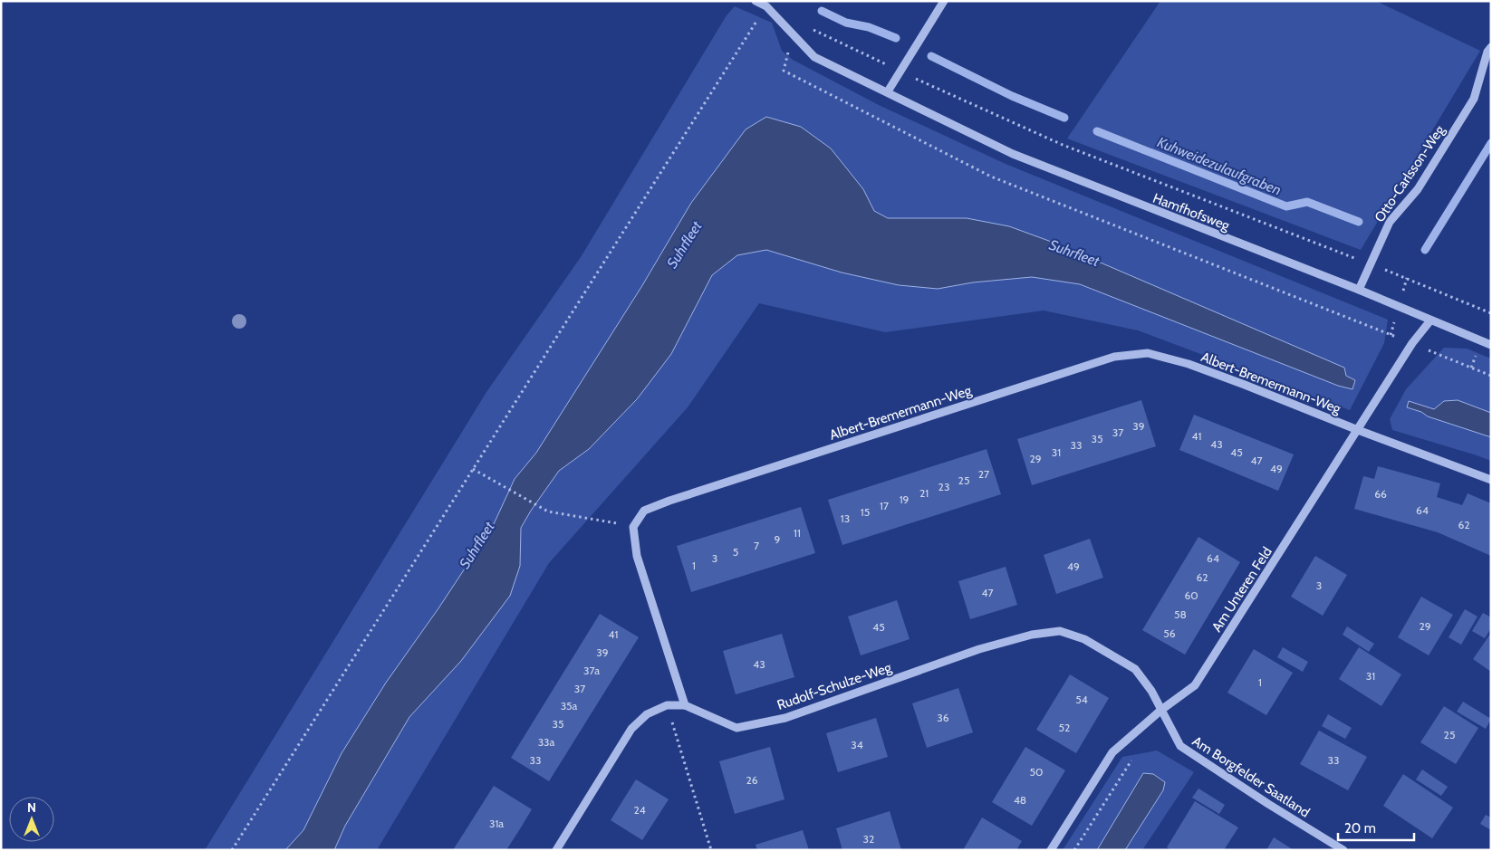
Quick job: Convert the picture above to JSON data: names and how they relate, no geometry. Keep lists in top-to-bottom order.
{
  "streets": {
    "street": [
      "Otto-Carlsson-Weg",
      "Hamfhofsweg",
      "Albert-Bremermann-Weg",
      "Am Unteren Feld",
      "Rudolf-Schulze-Weg",
      "Am Borgfelder Saatland"
    ]
  },
  "crossings": [
    ["Otto-Carlsson-Weg", "Hamfhofsweg"],
    ["Hamfhofsweg", "Am Unteren Feld"],
    ["Albert-Bremermann-Weg", "Am Unteren Feld"],
    ["Am Unteren Feld", "Rudolf-Schulze-Weg"],
    ["Am Unteren Feld", "Am Borgfelder Saatland"],
    ["Rudolf-Schulze-Weg", "Am Borgfelder Saatland"]
  ],
  "water": ["Kuhweidezulaufgraben", "Suhrfleet"],
  "house_numbers": [
    "39",
    "37",
    "41",
    "35",
    "43",
    "33",
    "31",
    "45",
    "29",
    "47",
    "49",
    "27",
    "25",
    "23",
    "21",
    "66",
    "19",
    "17",
    "64",
    "15",
    "13",
    "62",
    "11",
    "9",
    "7",
    "5",
    "3",
    "64",
    "1",
    "49",
    "62",
    "3",
    "47",
    "60",
    "58",
    "29",
    "45",
    "56",
    "41",
    "39",
    "43",
    "37a",
    "31",
    "1",
    "37",
    "54",
    "35a",
    "36",
    "35",
    "52",
    "25",
    "33a",
    "34",
    "33",
    "33",
    "50",
    "26",
    "48",
    "24",
    "31a",
    "32"
  ],
  "scale_bar": "20 m",
  "north": "top"
}
